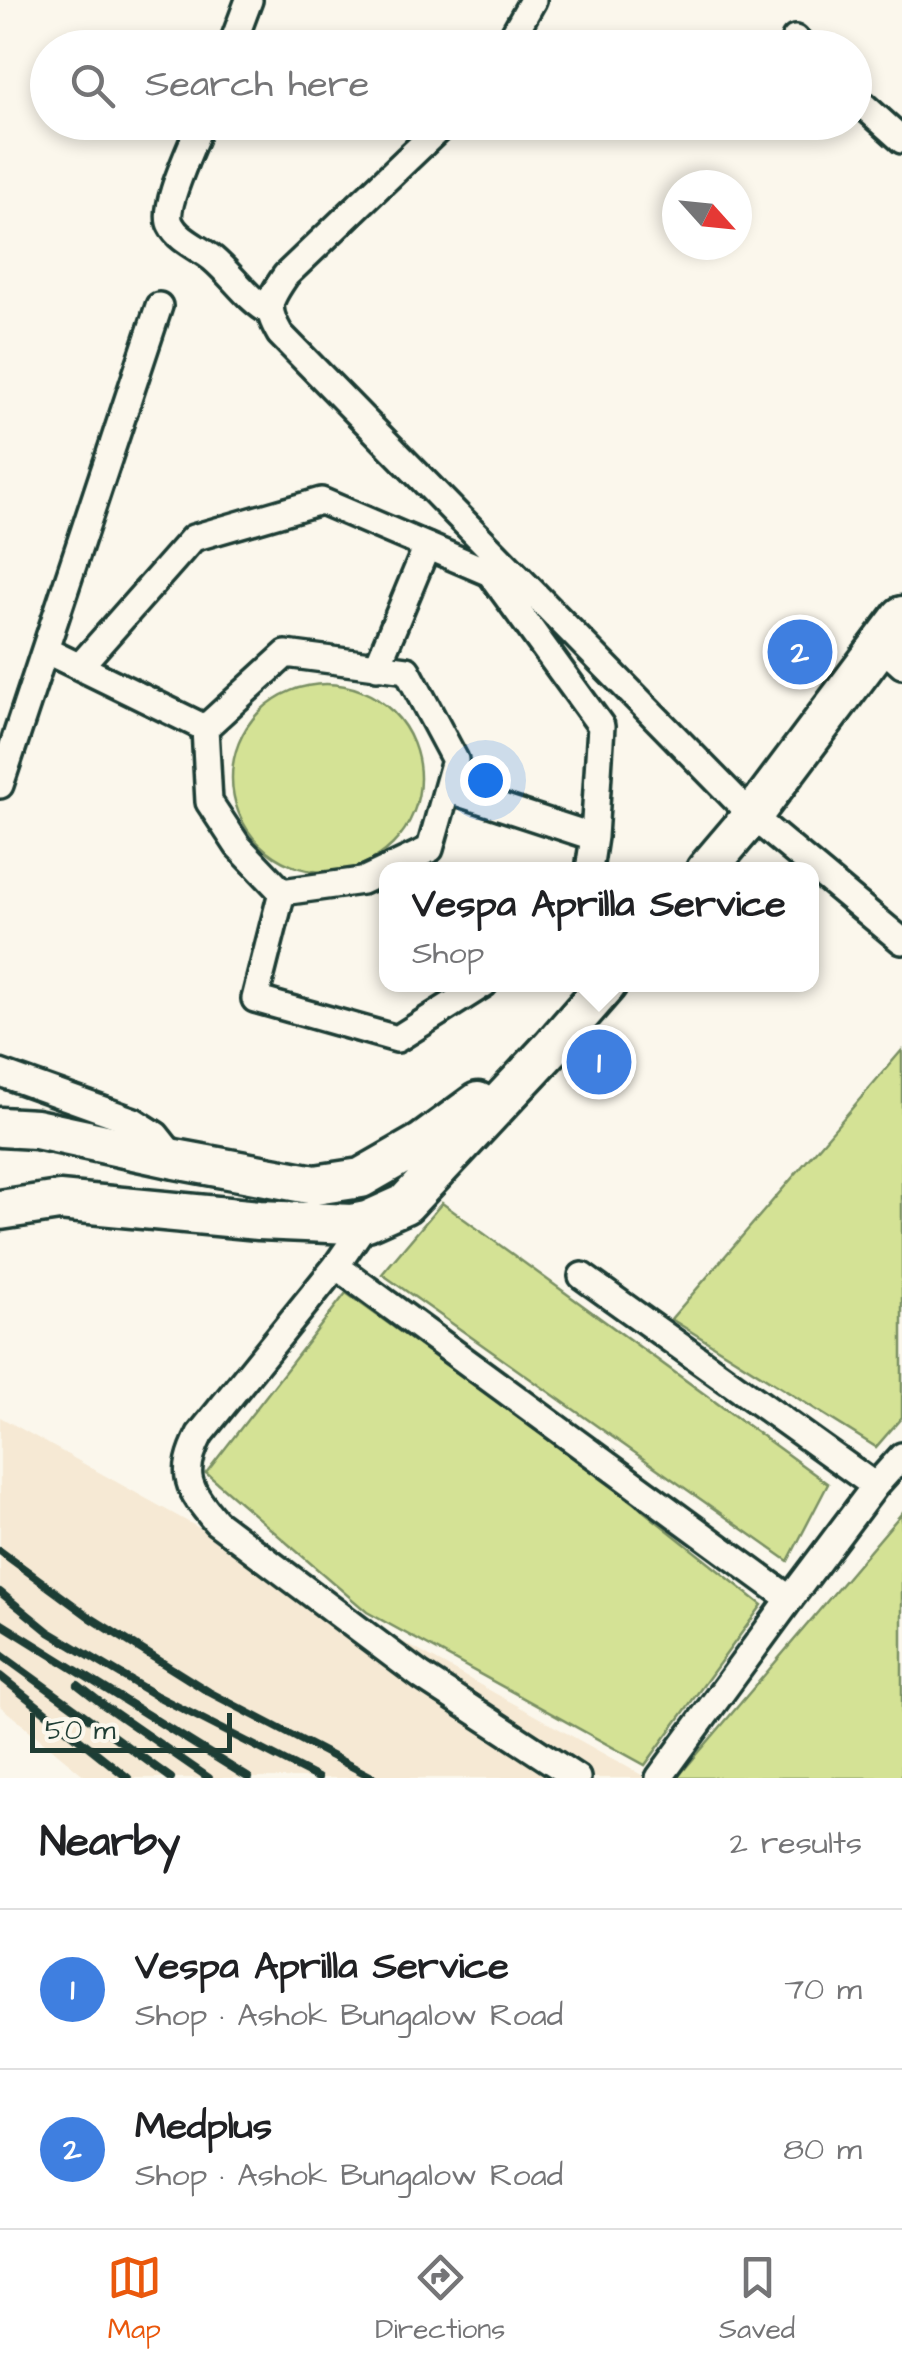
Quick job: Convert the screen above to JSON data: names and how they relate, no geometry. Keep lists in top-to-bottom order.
{
  "scale_bar": "50 m",
  "north": "bottom right",
  "page": {
    "search": "Search here",
    "pins": ["2", "1"],
    "popup": ["Vespa Aprilla Service", "Shop"],
    "scale": "50 m",
    "heading": ["Nearby", "2 results"],
    "list": [
      {
        "mark": "1",
        "name": "Vespa Aprilla Service",
        "note": "Shop · Ashok Bungalow Road",
        "value": "70 m"
      },
      {
        "mark": "2",
        "name": "Medplus",
        "note": "Shop · Ashok Bungalow Road",
        "value": "80 m"
      }
    ],
    "nav": ["Map", "Directions", "Saved"]
  }
}
